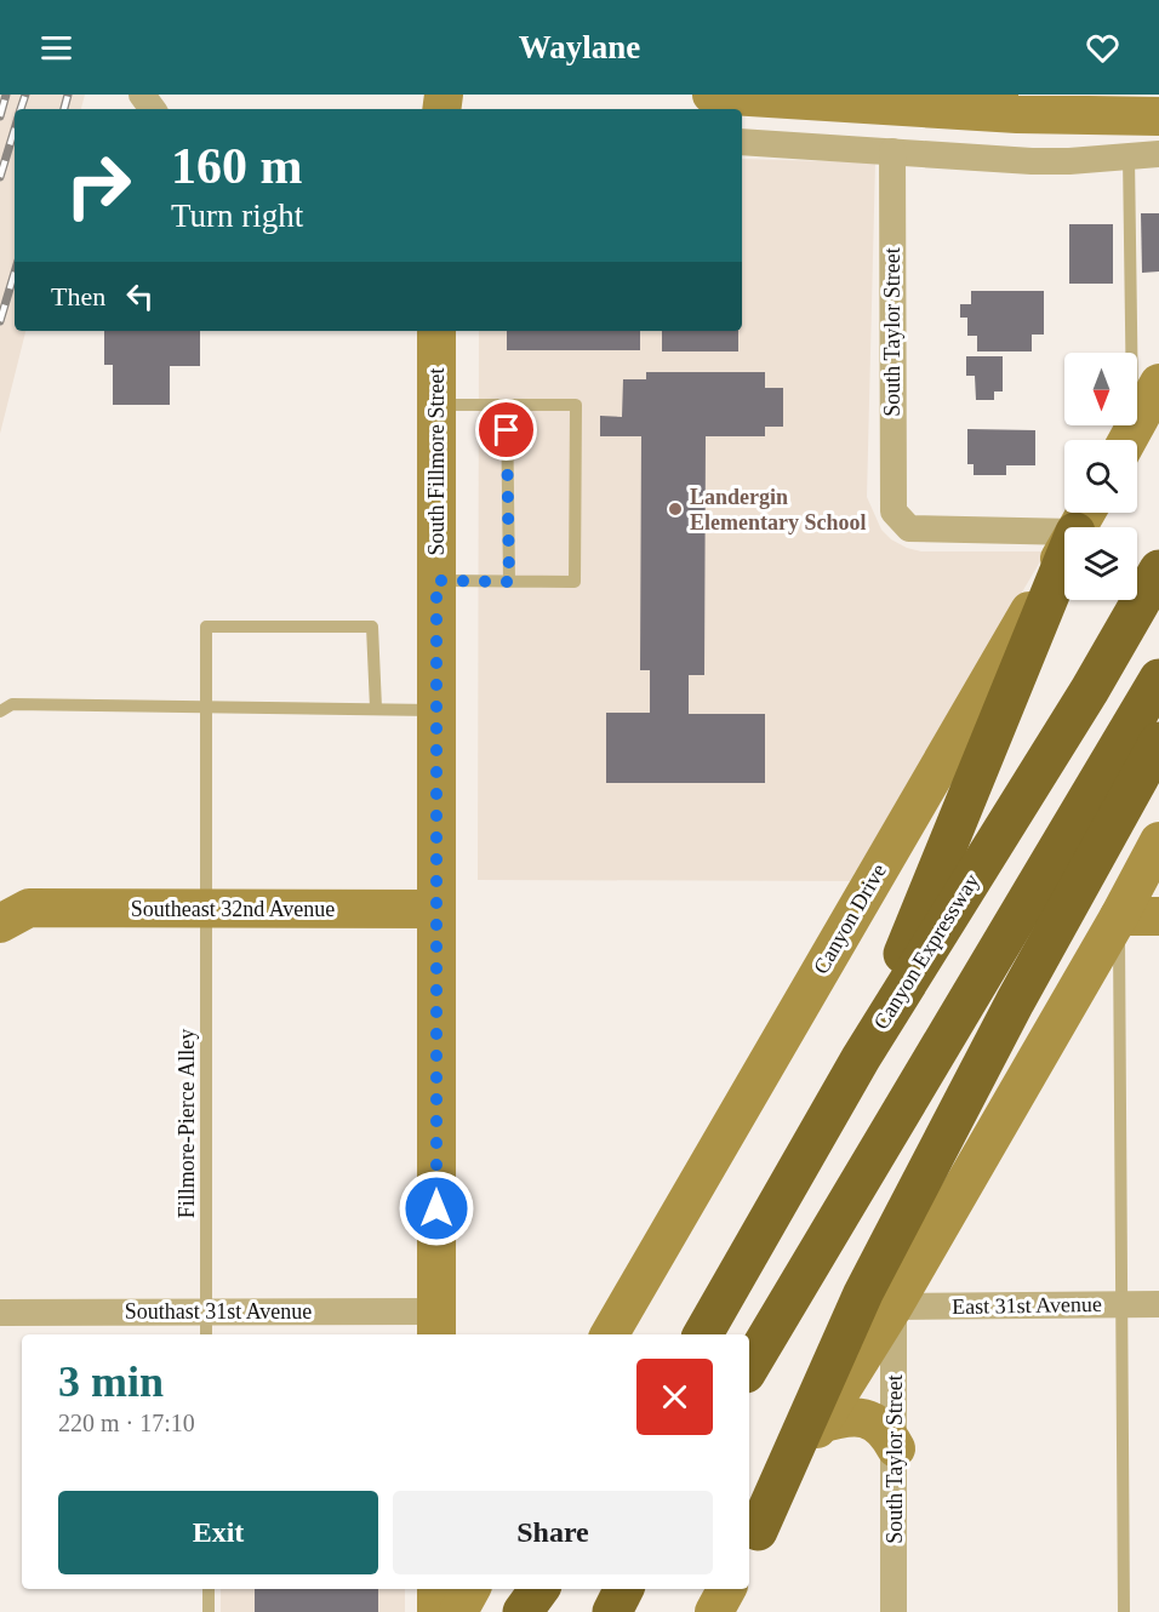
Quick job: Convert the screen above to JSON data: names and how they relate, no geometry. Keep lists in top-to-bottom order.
{
  "streets": {
    "highway": ["Canyon Expressway"],
    "main road": ["South Fillmore Street", "Southeast 32nd Avenue", "Canyon Drive"],
    "street": ["South Taylor Street", "East 31st Avenue", "Southast 31st Avenue"],
    "lane": ["Fillmore-Pierce Alley"]
  },
  "crossings": [
    ["South Taylor Street", "Canyon Drive"],
    ["South Taylor Street", "East 31st Avenue"],
    ["South Fillmore Street", "Southeast 32nd Avenue"],
    ["South Fillmore Street", "Southast 31st Avenue"],
    ["Southeast 32nd Avenue", "Fillmore-Pierce Alley"],
    ["Fillmore-Pierce Alley", "Southast 31st Avenue"]
  ],
  "places": ["Landergin Elementary School"],
  "north": "bottom",
  "page": {
    "header": "Waylane",
    "turn": ["160 m", "Turn right"],
    "then": "Then",
    "heading": ["3 min", "220 m · 17:10"],
    "buttons": ["Exit", "Share"]
  }
}
